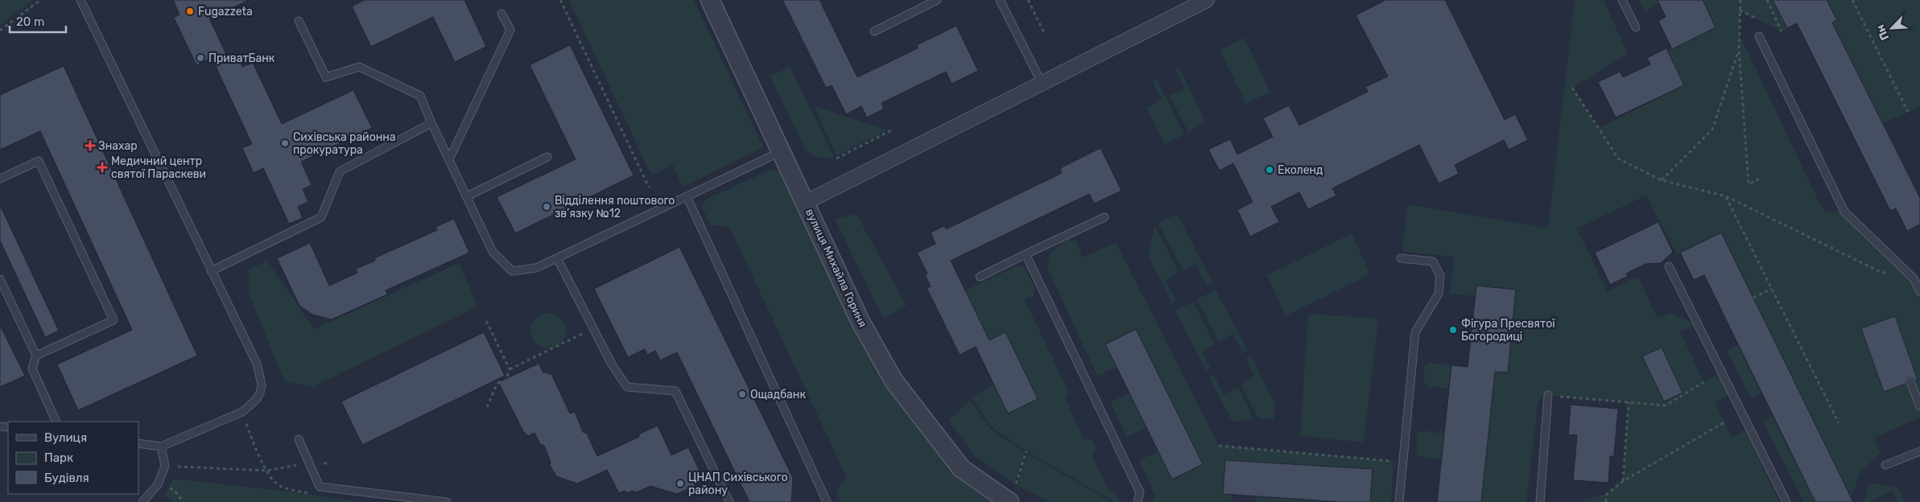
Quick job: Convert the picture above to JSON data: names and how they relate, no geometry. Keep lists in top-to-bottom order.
{
  "streets": {
    "street": ["вулиця Михайла Гориня"]
  },
  "places": {
    "other": [
      "Fugazzeta",
      "ПриватБанк",
      "Сихівська районна прокуратура",
      "Еколенд",
      "Відділення поштового зв’язку №12",
      "Фігура Пресвятої Богородиці",
      "Ощадбанк",
      "ЦНАП Сихівського району"
    ],
    "health": ["Знахар", "Медичний центр святої Параскеви"]
  },
  "legend": ["Вулиця", "Парк", "Будівля"],
  "scale_bar": "20 m",
  "north": "bottom left"
}
